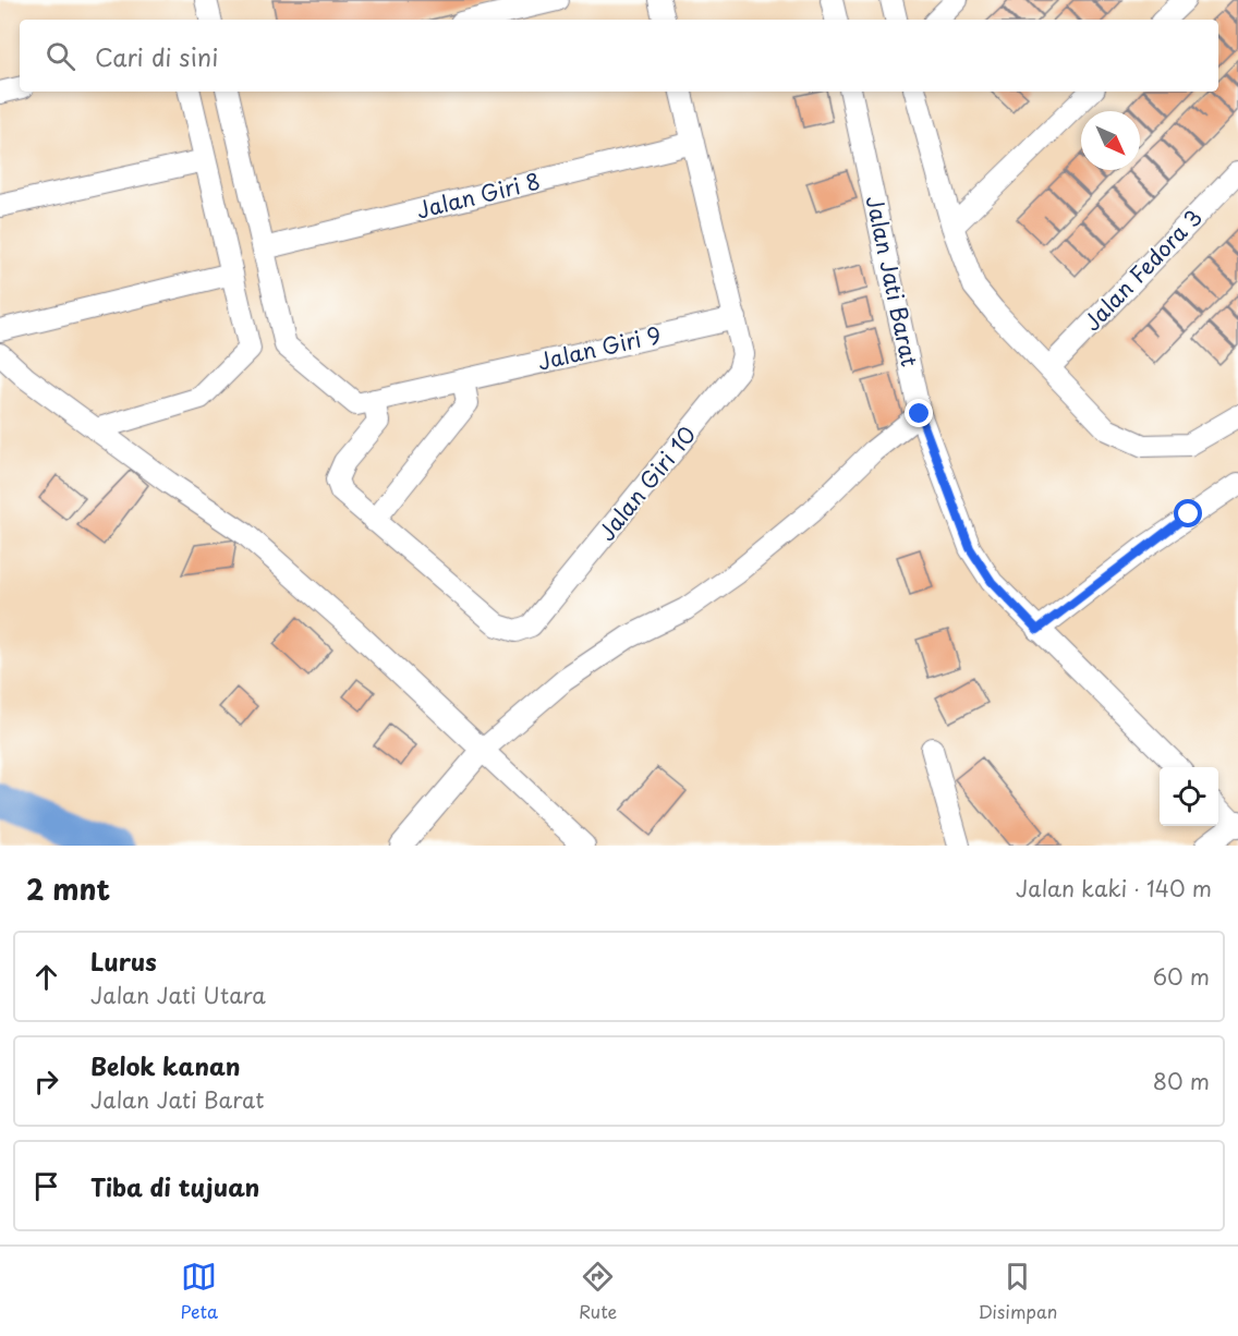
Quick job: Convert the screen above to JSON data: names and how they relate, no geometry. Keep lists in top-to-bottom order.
{
  "streets": {
    "street": [
      "Jalan Giri 8",
      "Jalan Fedora 3",
      "Jalan Jati Barat",
      "Jalan Giri 9",
      "Jalan Giri 10"
    ]
  },
  "crossings": [
    ["Jalan Giri 8", "Jalan Giri 10"],
    ["Jalan Giri 9", "Jalan Giri 10"]
  ],
  "north": "bottom right",
  "page": {
    "search": "Cari di sini",
    "heading": ["2 mnt", "Jalan kaki · 140 m"],
    "list": [
      ["Lurus", "Jalan Jati Utara", "60 m"],
      ["Belok kanan", "Jalan Jati Barat", "80 m"],
      "Tiba di tujuan"
    ],
    "nav": ["Peta", "Rute", "Disimpan"]
  }
}
